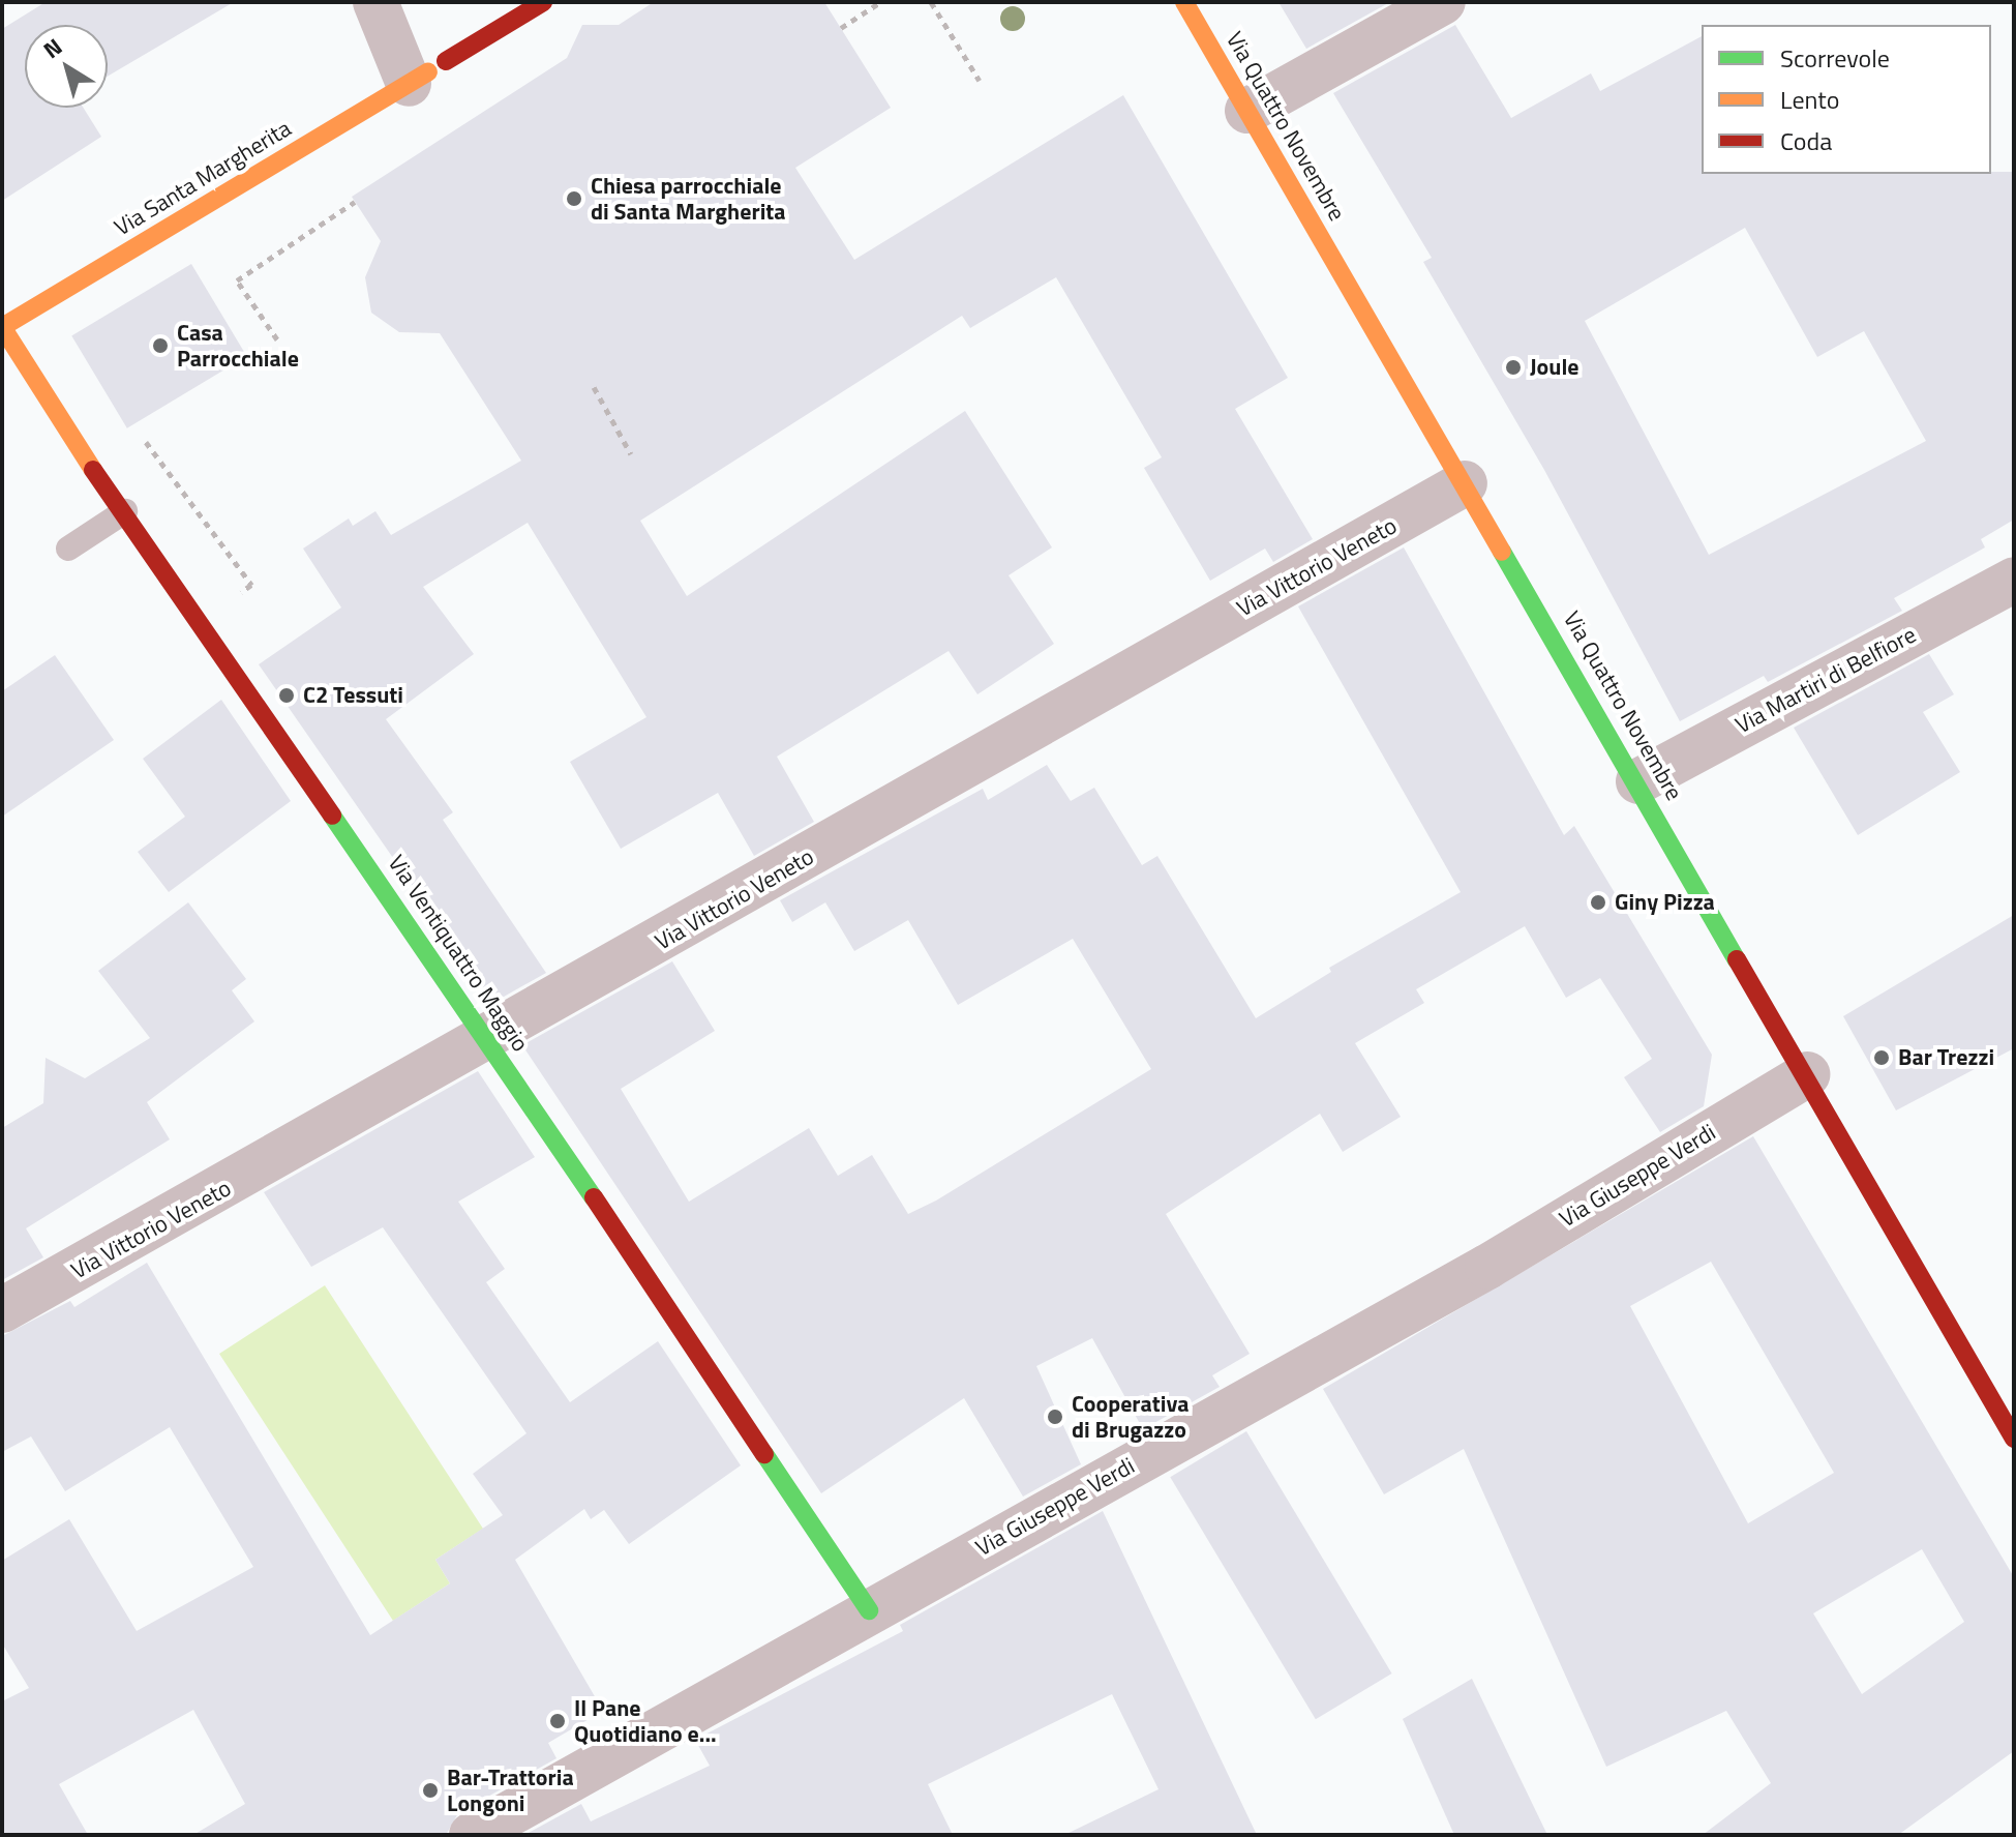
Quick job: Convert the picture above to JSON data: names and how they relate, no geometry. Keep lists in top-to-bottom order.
{
  "streets": {
    "street": [
      "Via Quattro Novembre",
      "Via Santa Margherita",
      "Via Vittorio Veneto",
      "Via Martiri di Belfiore",
      "Via Ventiquattro Maggio",
      "Via Giuseppe Verdi"
    ]
  },
  "crossings": [
    ["Via Quattro Novembre", "Via Vittorio Veneto"],
    ["Via Quattro Novembre", "Via Martiri di Belfiore"],
    ["Via Quattro Novembre", "Via Giuseppe Verdi"],
    ["Via Santa Margherita", "Via Ventiquattro Maggio"],
    ["Via Vittorio Veneto", "Via Ventiquattro Maggio"],
    ["Via Ventiquattro Maggio", "Via Giuseppe Verdi"]
  ],
  "places": [
    "Chiesa parrocchiale di Santa Margherita",
    "Casa Parrocchiale",
    "Joule",
    "C2 Tessuti",
    "Giny Pizza",
    "Bar Trezzi",
    "Cooperativa di Brugazzo",
    "Il Pane Quotidiano e...",
    "Bar-Trattoria Longoni"
  ],
  "legend": ["Scorrevole", "Lento", "Coda"],
  "north": "top left"
}
